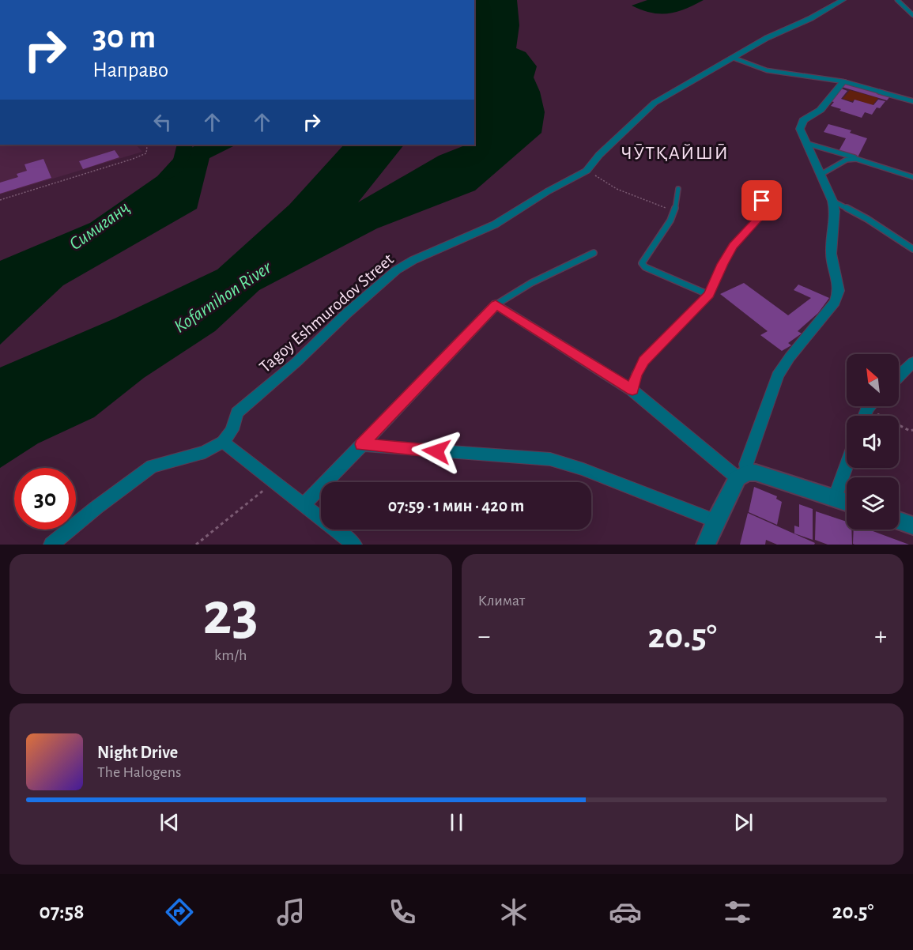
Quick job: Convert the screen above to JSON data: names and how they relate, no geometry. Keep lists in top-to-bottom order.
{
  "districts": ["ЧӮТҚАЙШӢ"],
  "water": ["Симиганҷ", "Kofarnihon River"],
  "north": "top left",
  "page": {
    "turn": ["30 m", "Направо"],
    "limit": "30",
    "trip": "07:59 · 1 мин · 420 m",
    "tile": [
      ["23", "km/h"],
      "Климат"
    ],
    "heat": ["−", "20.5°", "+"],
    "song": ["Night Drive", "The Halogens"],
    "tabs": ["07:58", "20.5°"]
  }
}
